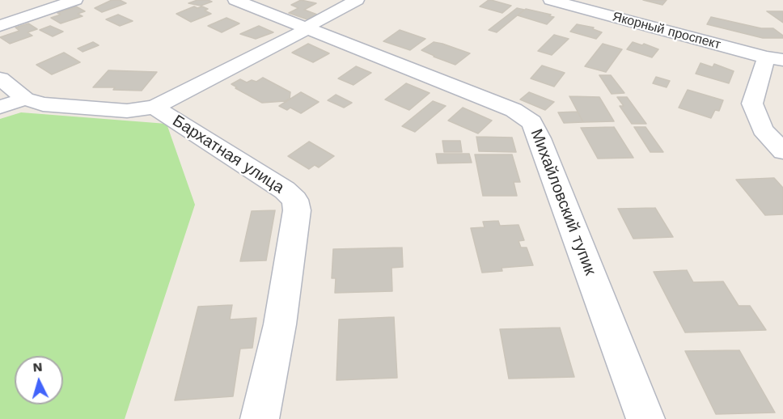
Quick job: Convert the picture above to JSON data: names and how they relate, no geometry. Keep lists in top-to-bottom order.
{
  "streets": {
    "street": ["Якорный проспект", "Бархатная улица", "Михайловский тупик"]
  },
  "north": "top"
}
